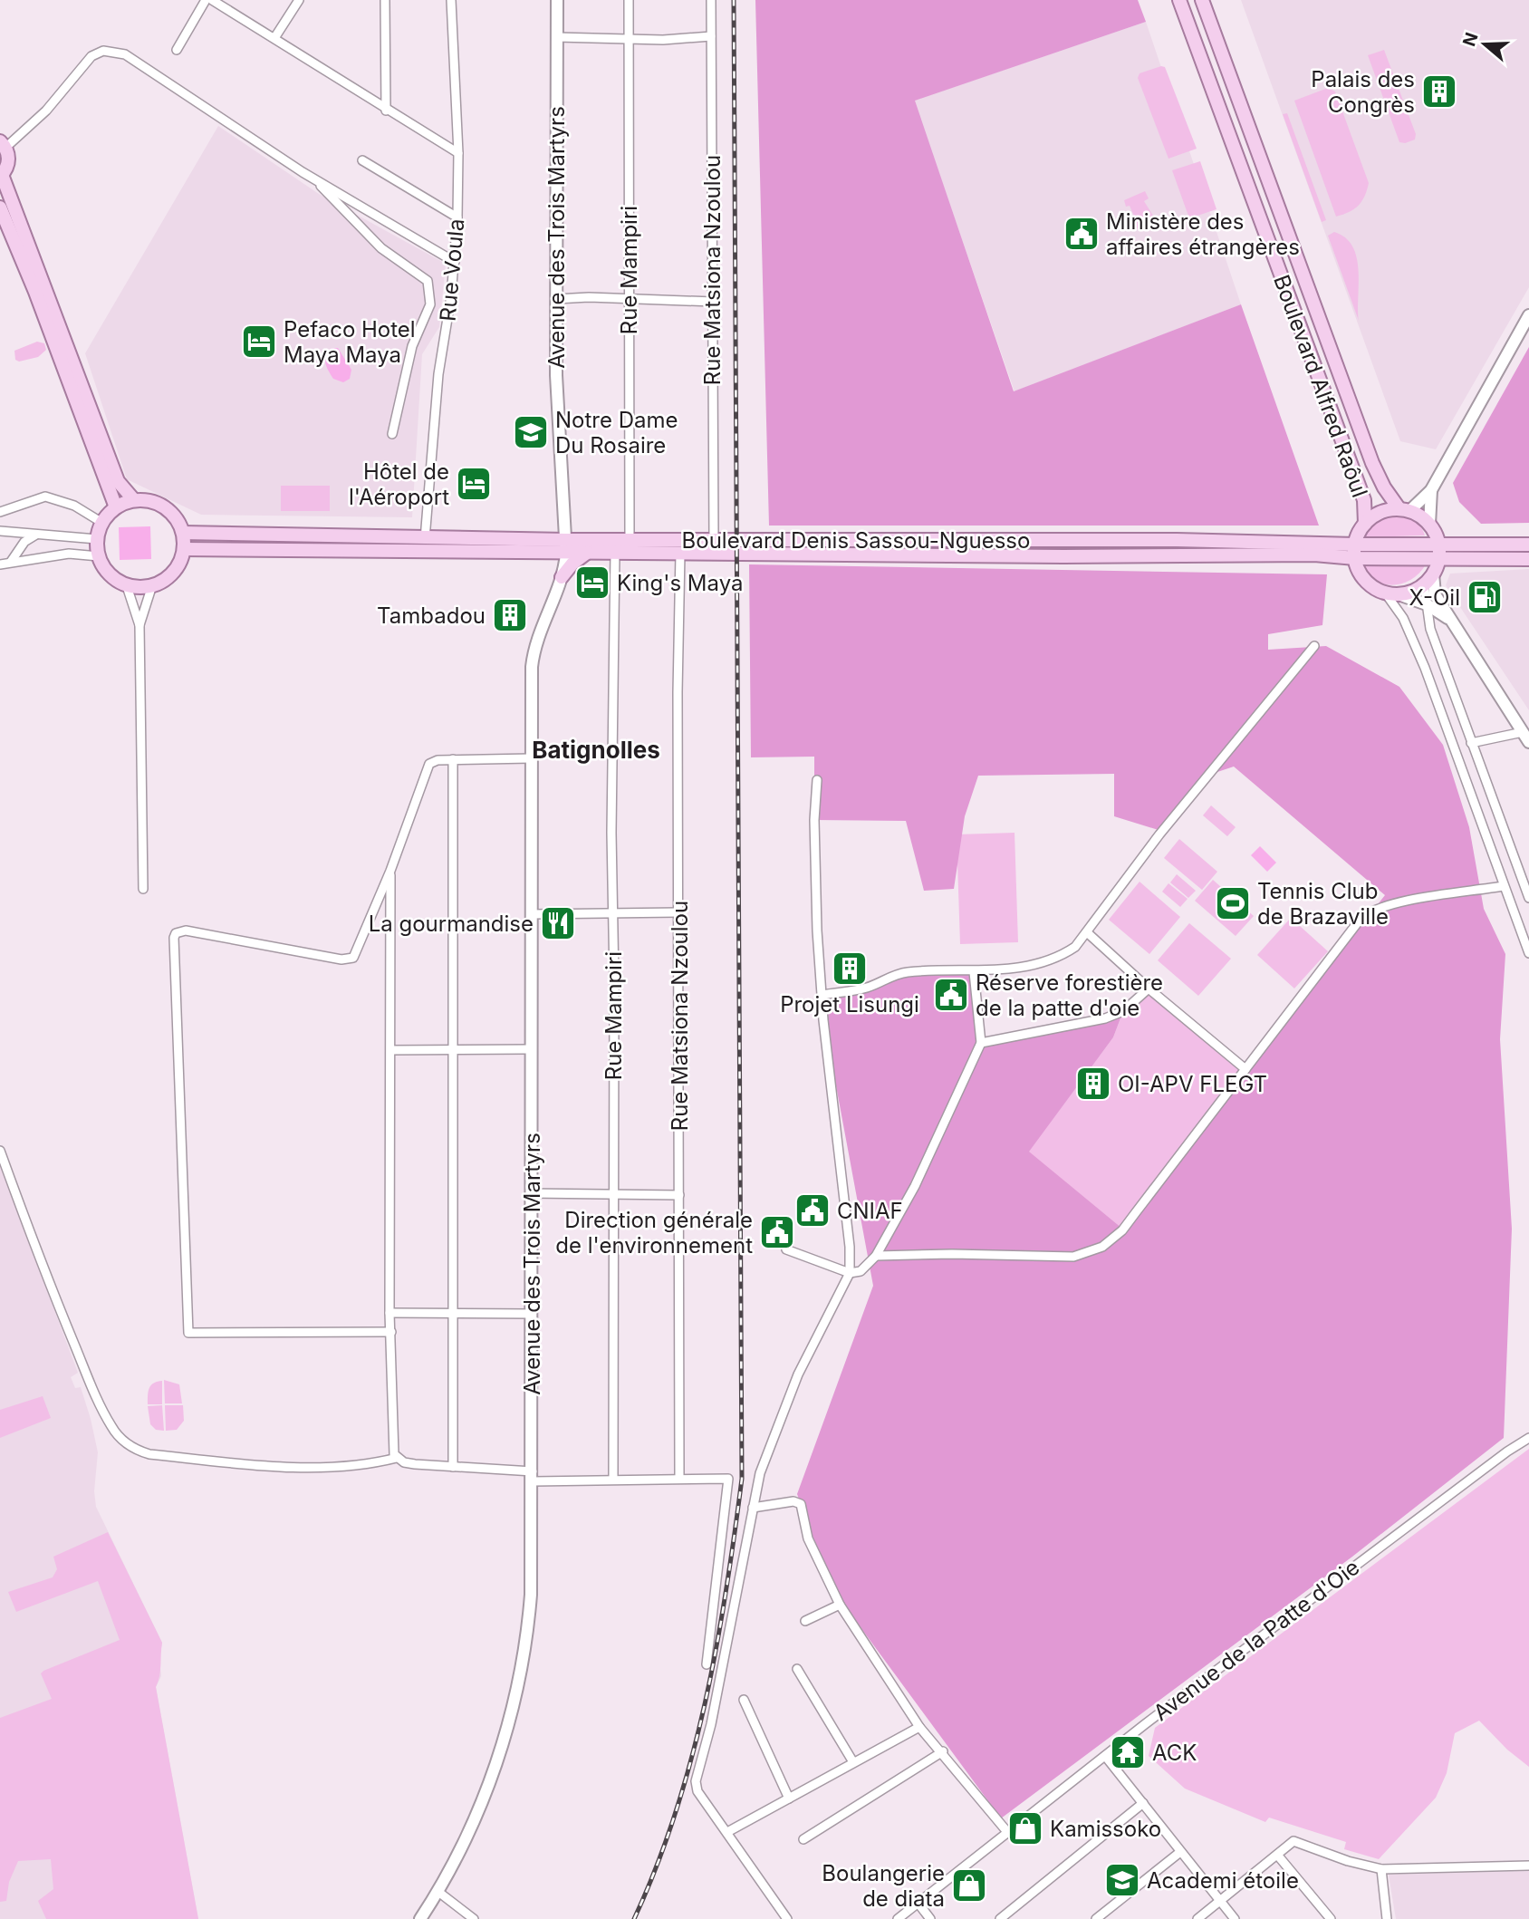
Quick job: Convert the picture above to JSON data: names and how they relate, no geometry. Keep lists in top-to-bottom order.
{
  "streets": {
    "main road": ["Avenue des Trois Martyrs", "Boulevard Alfred Raôul", "Boulevard Denis Sassou-Nguesso"],
    "street": [
      "Rue Voula",
      "Rue Mampiri",
      "Rue Matsiona Nzoulou",
      "Avenue de la Patte d'Oie"
    ]
  },
  "crossings": [
    ["Avenue des Trois Martyrs", "Boulevard Denis Sassou-Nguesso"],
    ["Rue Voula", "Boulevard Denis Sassou-Nguesso"],
    ["Rue Mampiri", "Boulevard Denis Sassou-Nguesso"],
    ["Rue Matsiona Nzoulou", "Boulevard Denis Sassou-Nguesso"]
  ],
  "districts": ["Batignolles"],
  "places": {
    "building": [
      "Palais des Congrès",
      "Tambadou",
      "Projet Lisungi",
      "OI-APV FLEGT"
    ],
    "public building": [
      "Ministère des affaires étrangères",
      "Réserve forestière de la patte d'oie",
      "CNIAF",
      "Direction générale de l'environnement"
    ],
    "hotel": ["Pefaco Hotel Maya Maya", "Hôtel de l'Aéroport", "King's Maya"],
    "school or university": ["Notre Dame Du Rosaire", "Academi étoile"],
    "fuel station": ["X-Oil"],
    "sports": ["Tennis Club de Brazaville"],
    "restaurant": ["La gourmandise"],
    "temple": ["ACK"],
    "shop": ["Kamissoko", "Boulangerie de diata"]
  },
  "north": "left"
}
